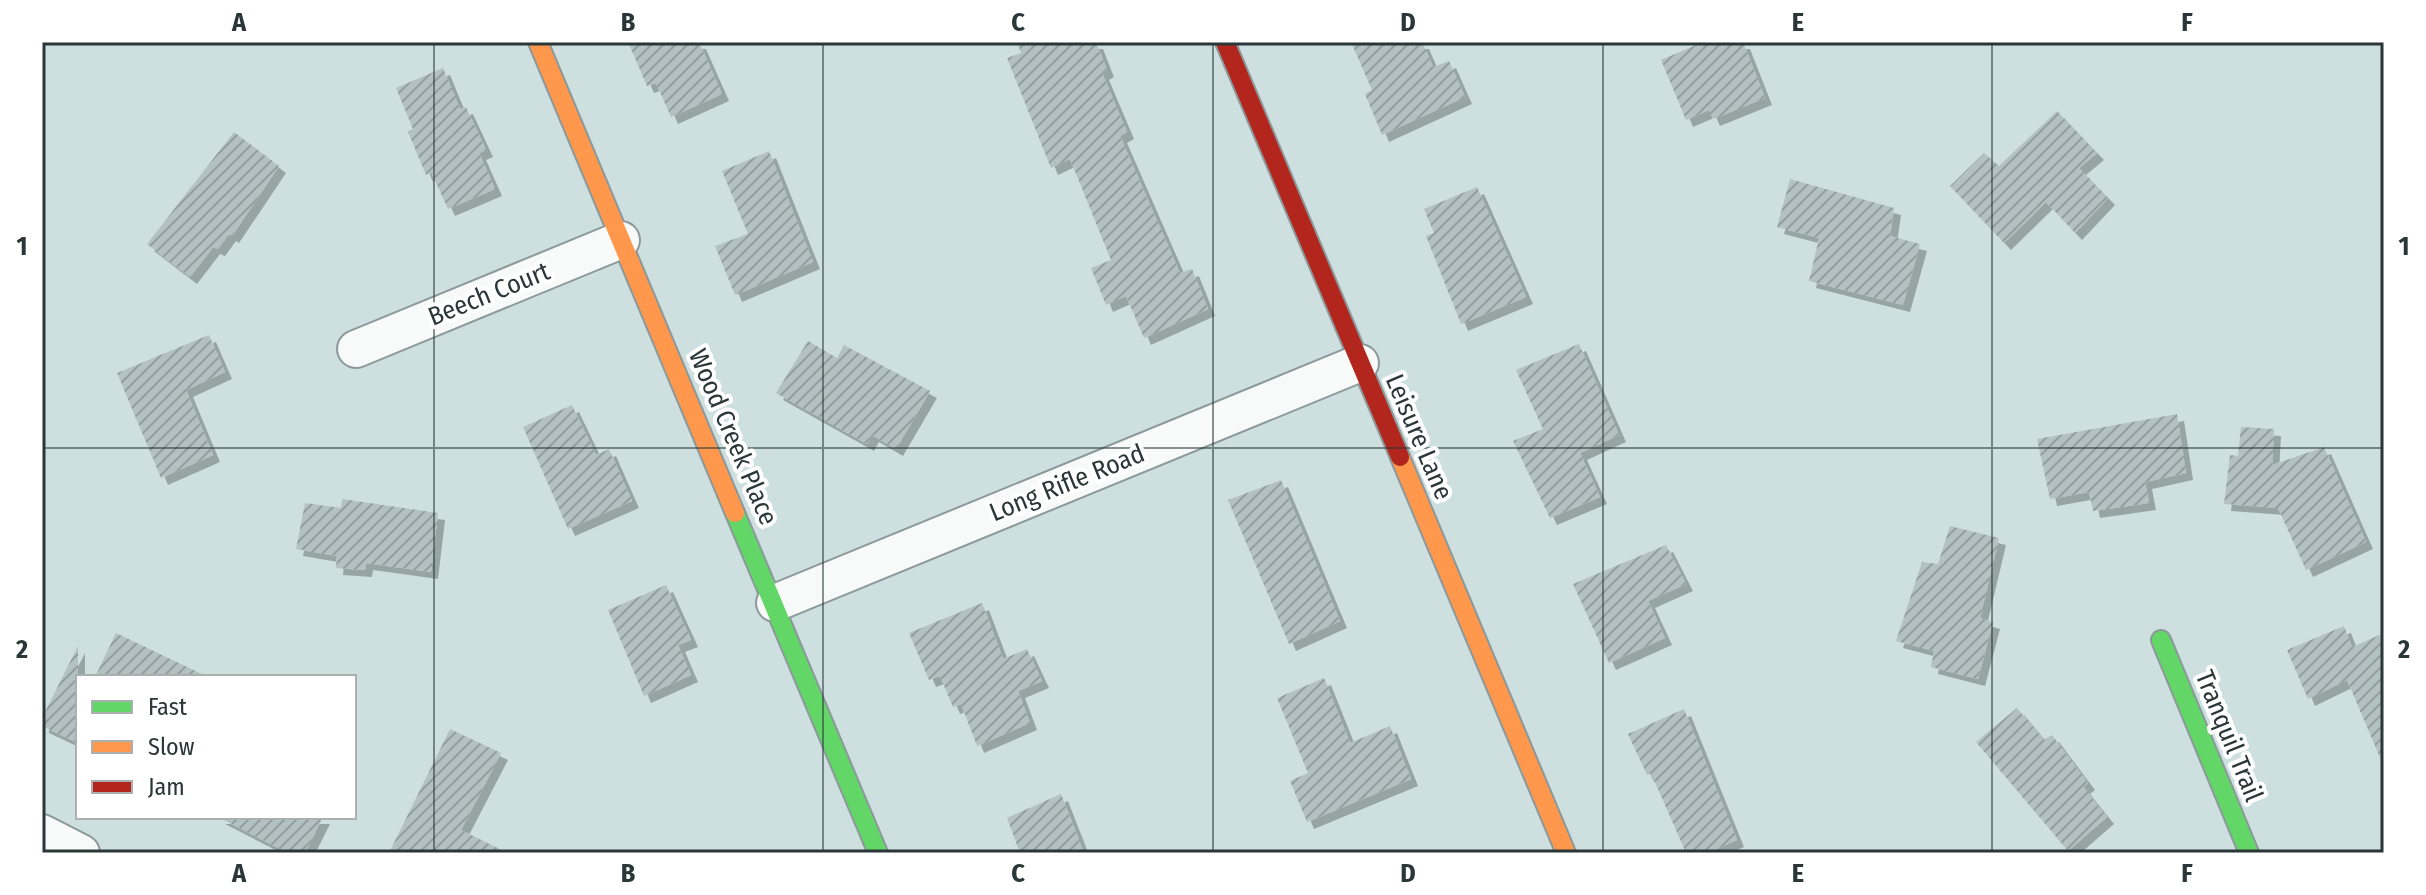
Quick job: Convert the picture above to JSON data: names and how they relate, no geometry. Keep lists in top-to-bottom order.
{
  "streets": {
    "street": [
      "Beech Court",
      "Wood Creek Place",
      "Leisure Lane",
      "Long Rifle Road",
      "Tranquil Trail"
    ]
  },
  "crossings": [
    ["Beech Court", "Wood Creek Place"],
    ["Wood Creek Place", "Long Rifle Road"],
    ["Leisure Lane", "Long Rifle Road"]
  ],
  "legend": ["Fast", "Slow", "Jam"],
  "grid": {
    "columns": [
      "A",
      "B",
      "C",
      "D",
      "E",
      "F"
    ],
    "rows": ["1", "2"]
  }
}
